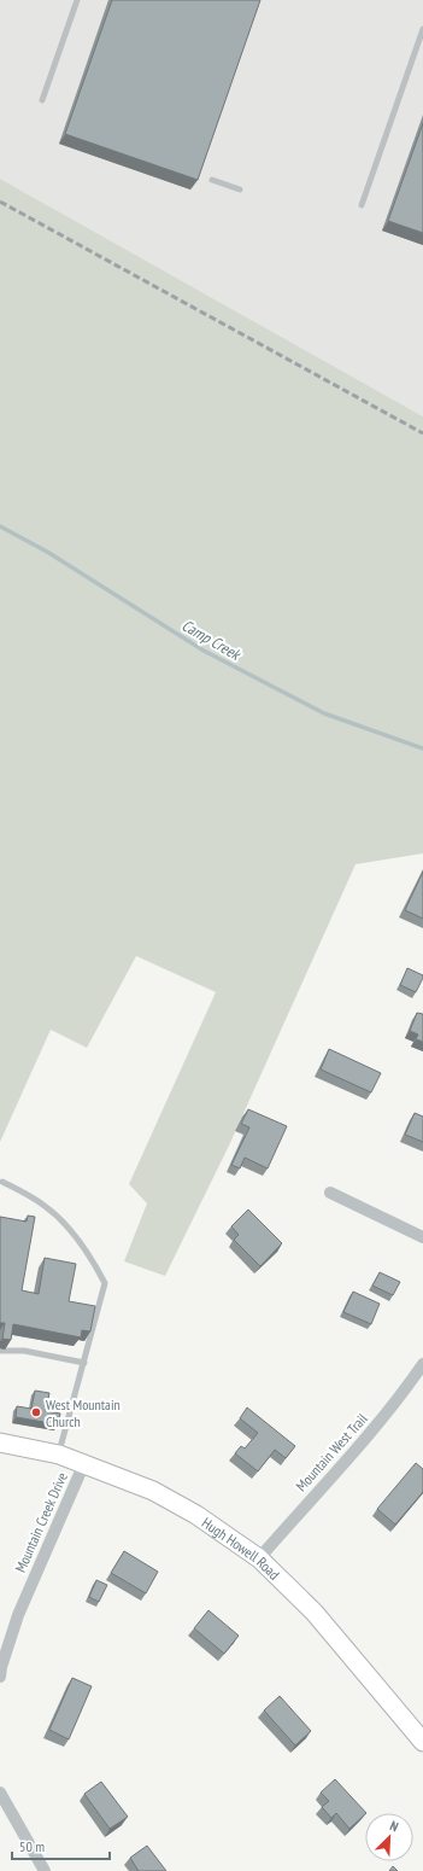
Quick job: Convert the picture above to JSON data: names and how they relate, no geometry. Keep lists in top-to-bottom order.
{
  "streets": {
    "main road": ["Hugh Howell Road"],
    "street": ["Mountain West Trail", "Mountain Creek Drive"]
  },
  "crossings": [
    ["Mountain West Trail", "Hugh Howell Road"],
    ["Mountain Creek Drive", "Hugh Howell Road"]
  ],
  "water": ["Camp Creek"],
  "places": ["West Mountain Church"],
  "scale_bar": "50 m",
  "north": "top right"
}
